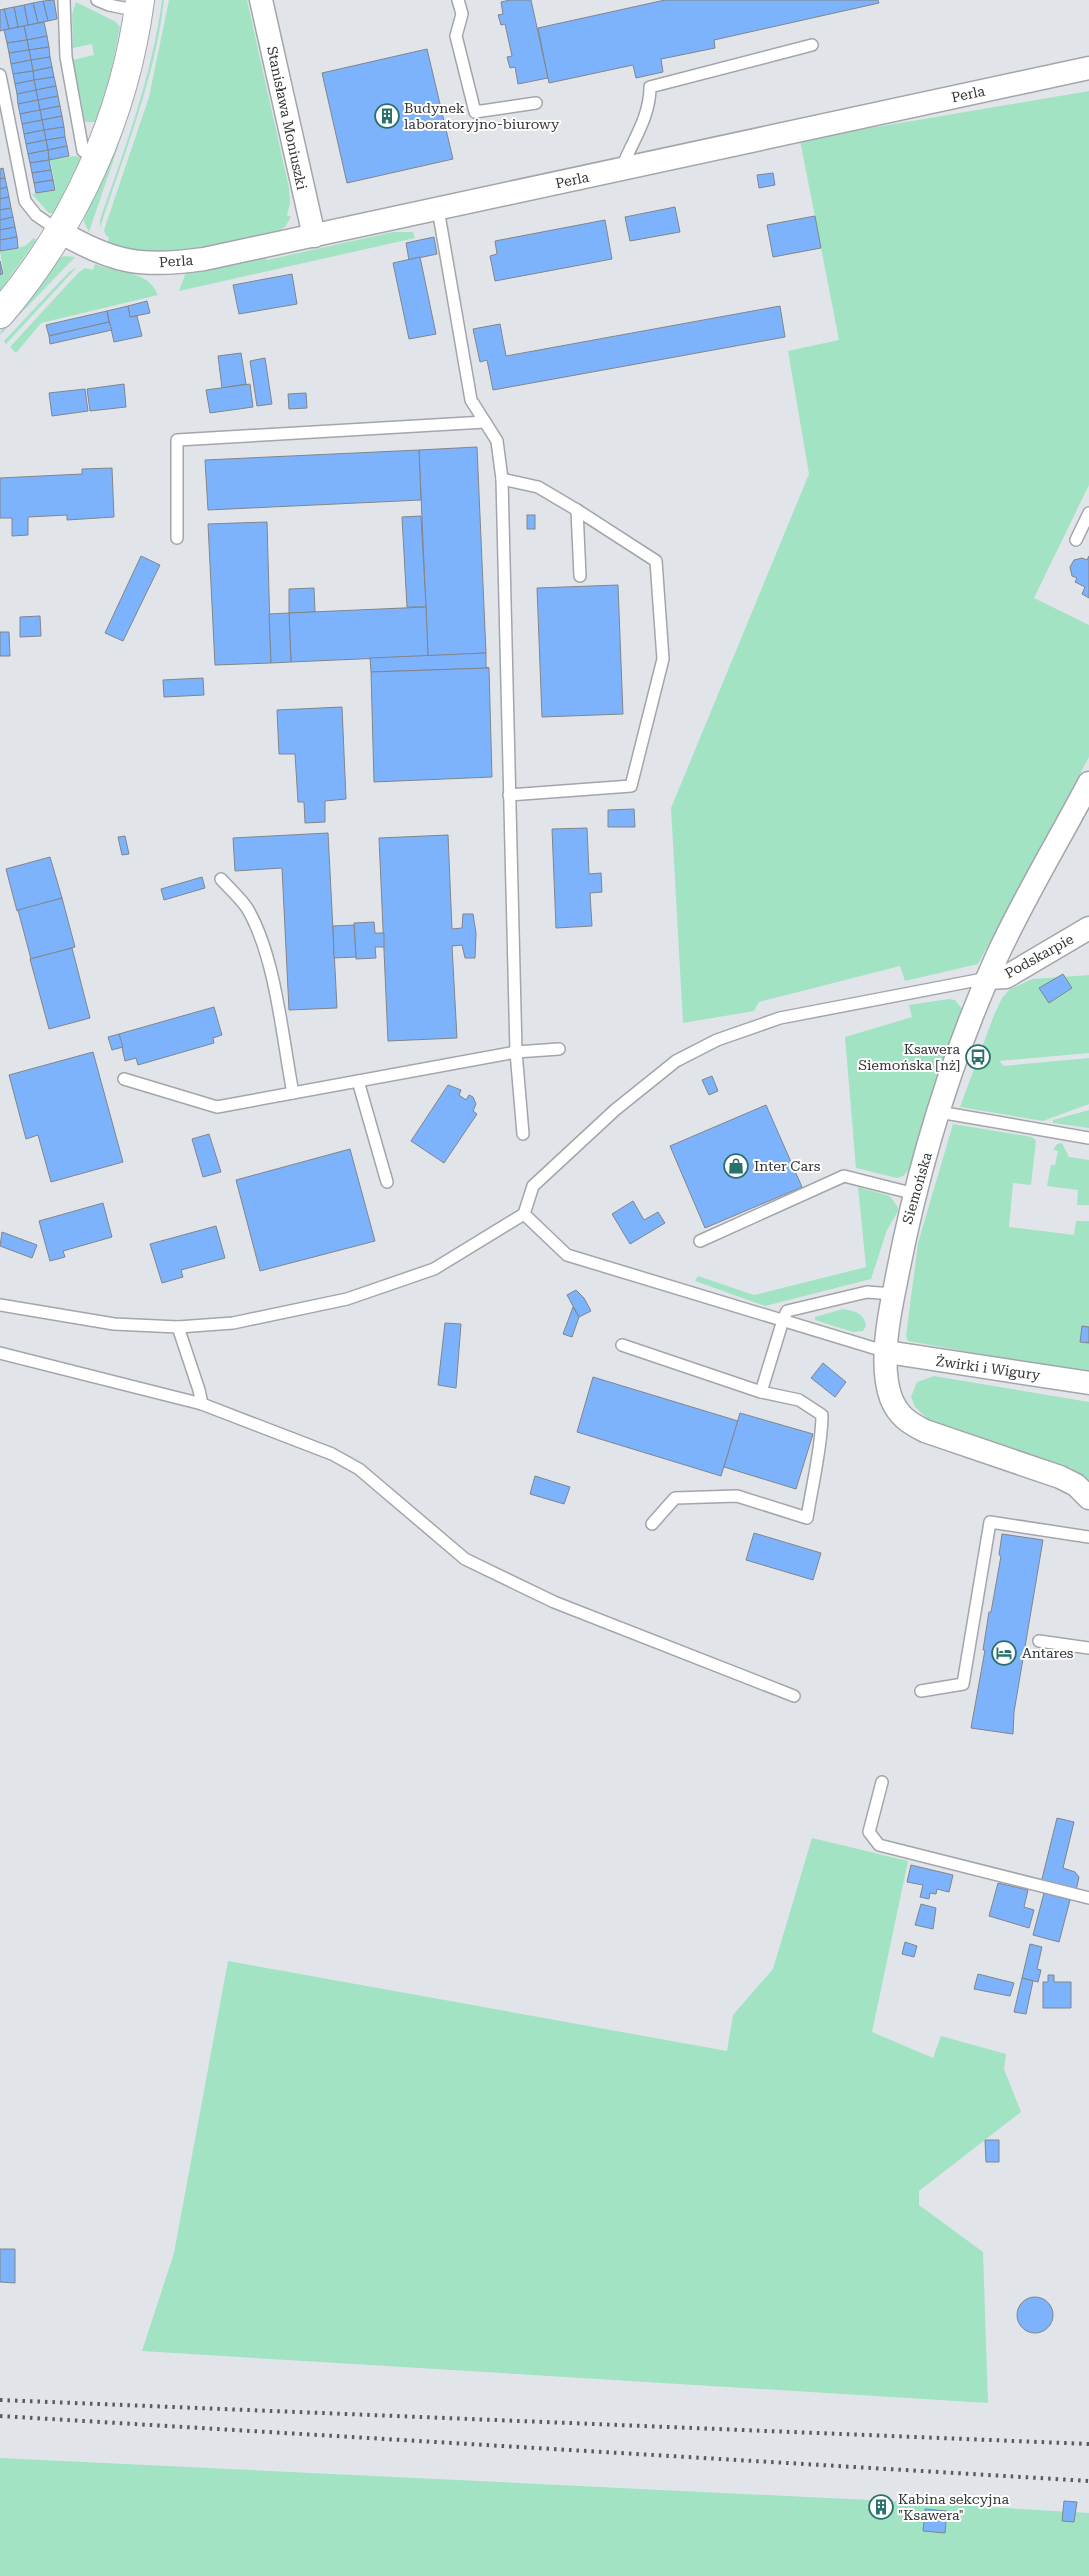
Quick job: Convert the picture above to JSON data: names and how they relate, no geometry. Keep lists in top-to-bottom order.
{
  "streets": {
    "street": [
      "Perla",
      "Stanisława Moniuszki",
      "Podskarpie",
      "Siemońska",
      "Żwirki i Wigury"
    ]
  },
  "crossings": [
    ["Perla", "Stanisława Moniuszki"],
    ["Podskarpie", "Siemońska"],
    ["Siemońska", "Żwirki i Wigury"]
  ],
  "places": {
    "building": ["Budynek laboratoryjno-biurowy", "Kabina sekcyjna \"Ksawera\""],
    "bus stop": ["Ksawera Siemońska [nż]"],
    "shop": ["Inter Cars"],
    "hotel": ["Antares"]
  }
}
